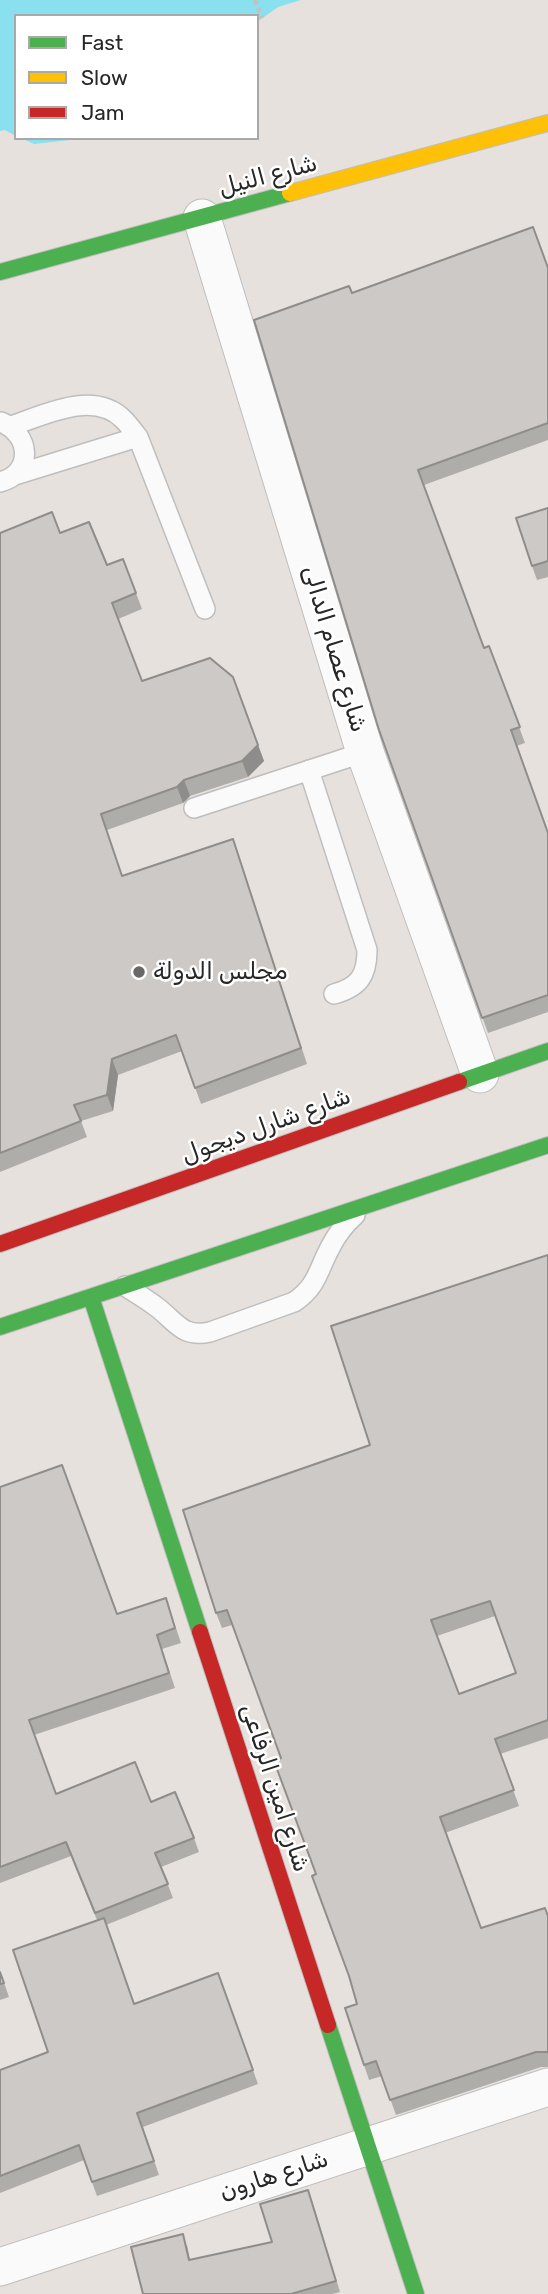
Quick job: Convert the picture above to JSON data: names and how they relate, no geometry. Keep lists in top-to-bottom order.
{
  "streets": {
    "main road": ["شارع النيل", "شارع شارل ديجول", "شارع امين الرفاعى"],
    "street": ["شارع عصام الدالى", "شارع هارون"]
  },
  "crossings": [
    ["شارع النيل", "شارع عصام الدالى"],
    ["شارع عصام الدالى", "شارع شارل ديجول"],
    ["شارع امين الرفاعى", "شارع هارون"]
  ],
  "places": ["مجلس الدولة"],
  "legend": ["Fast", "Slow", "Jam"]
}
